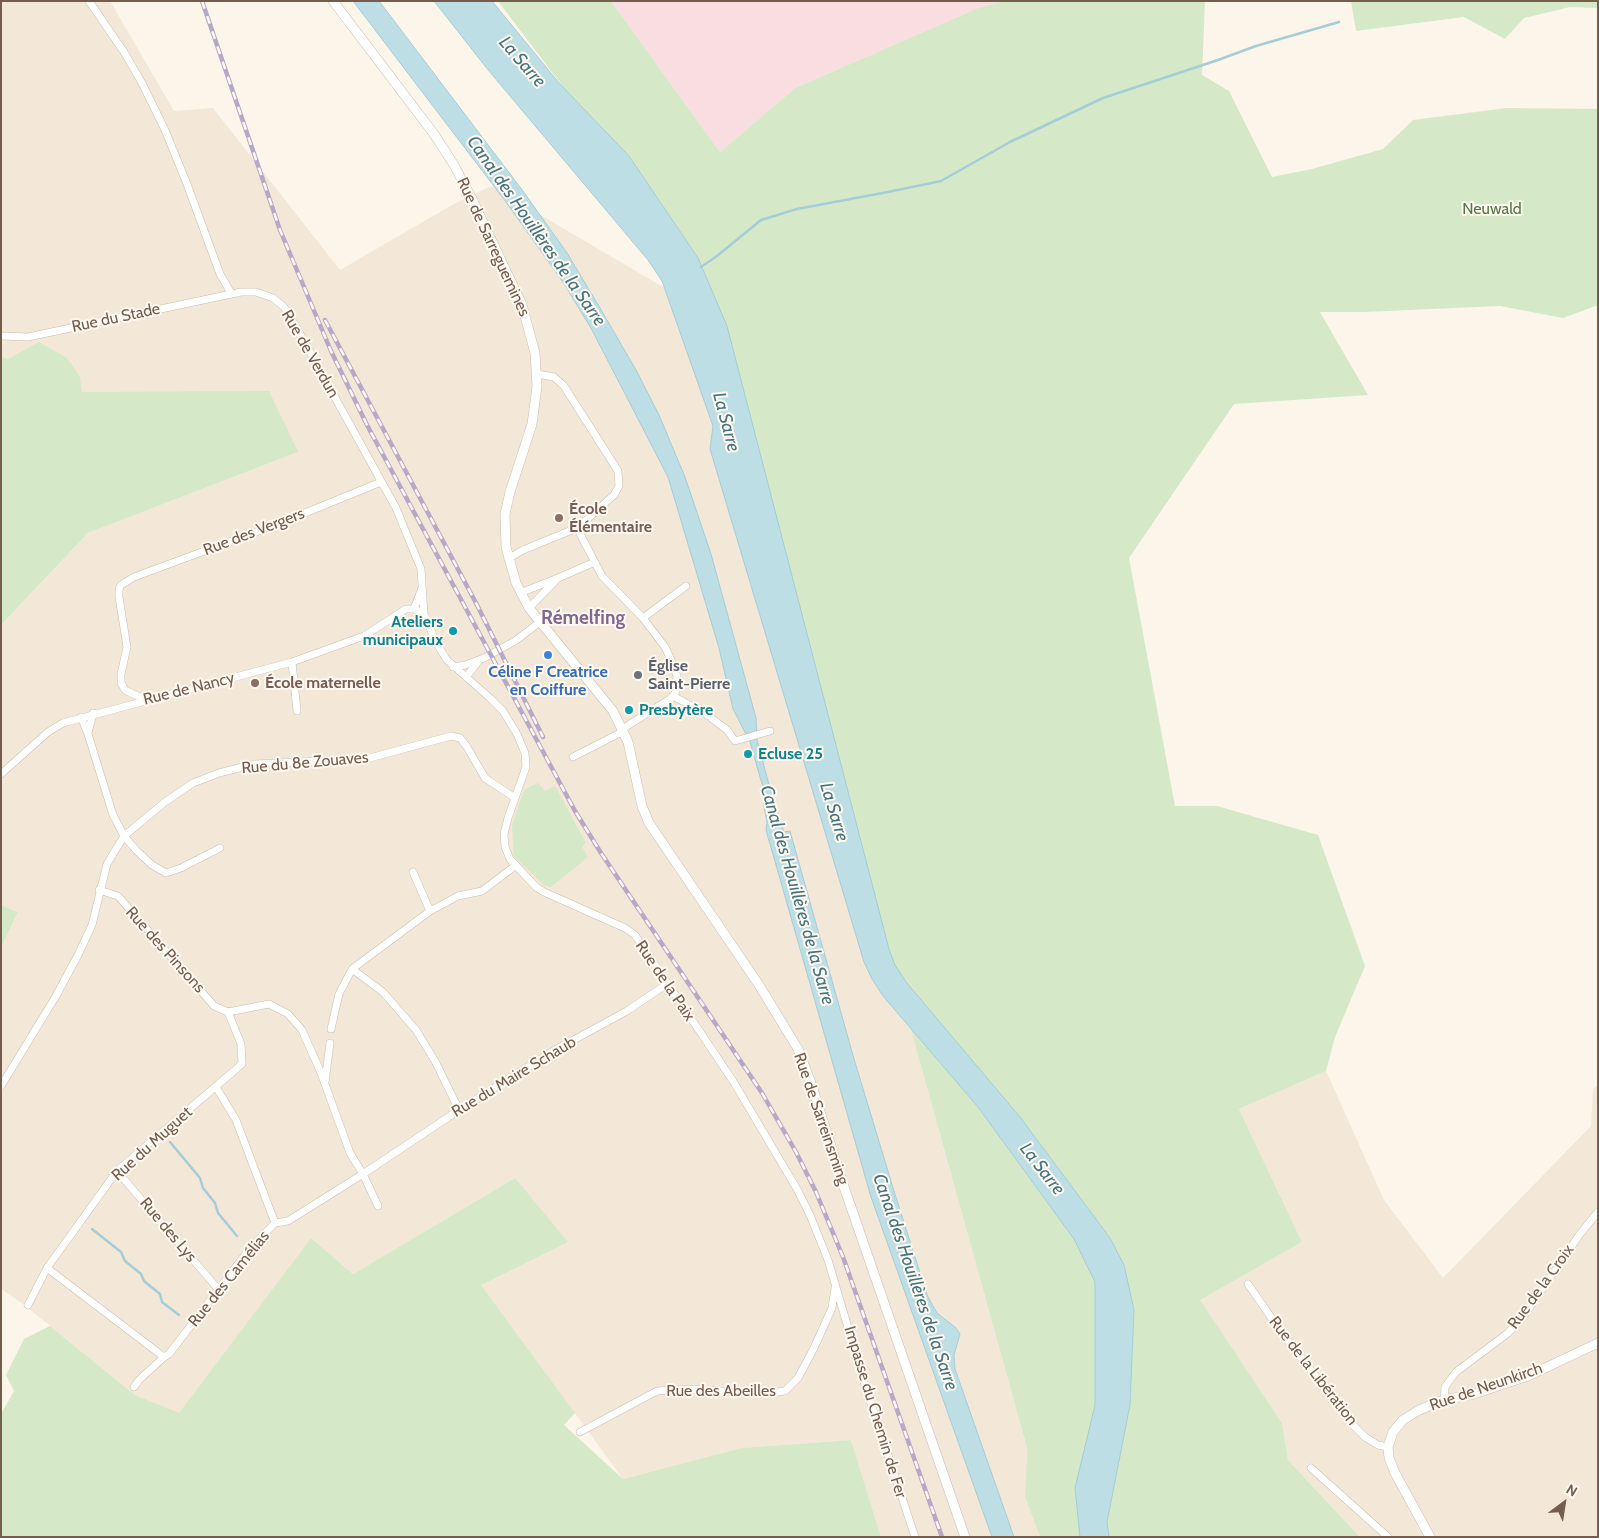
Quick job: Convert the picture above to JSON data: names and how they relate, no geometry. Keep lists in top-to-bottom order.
{
  "streets": {
    "street": [
      "Rue de Sarreguemines",
      "Rue du Stade",
      "Rue de Verdun",
      "Rue des Vergers",
      "Rue de Nancy",
      "Rue du 8e Zouaves",
      "Rue des Pinsons",
      "Rue de la Paix",
      "Rue du Maire Schaub",
      "Rue de Sarreinsming",
      "Rue du Muguet",
      "Rue des Lys",
      "Rue des Camélias",
      "Rue de la Croix",
      "Rue de la Libération",
      "Rue de Neunkirch",
      "Rue des Abeilles",
      "Impasse du Chemin de Fer"
    ]
  },
  "crossings": [
    ["Rue de Sarreguemines", "Rue de Sarreinsming"],
    ["Rue du Stade", "Rue de Verdun"],
    ["Rue de Verdun", "Rue des Vergers"],
    ["Rue de Verdun", "Rue de la Paix"],
    ["Rue des Vergers", "Rue de Nancy"],
    ["Rue du 8e Zouaves", "Rue des Pinsons"],
    ["Rue du 8e Zouaves", "Rue de la Paix"],
    ["Rue des Pinsons", "Rue du Muguet"],
    ["Rue de la Paix", "Rue du Maire Schaub"],
    ["Rue de la Paix", "Rue des Abeilles"],
    ["Rue de la Paix", "Impasse du Chemin de Fer"],
    ["Rue du Maire Schaub", "Rue des Camélias"],
    ["Rue du Muguet", "Rue des Lys"],
    ["Rue des Lys", "Rue des Camélias"],
    ["Rue de la Croix", "Rue de Neunkirch"],
    ["Rue de la Libération", "Rue de Neunkirch"],
    ["Rue des Abeilles", "Impasse du Chemin de Fer"]
  ],
  "districts": ["Rémelfing"],
  "water": ["La Sarre", "Canal des Houillères de la Sarre"],
  "parks": ["Neuwald"],
  "places": [
    "École Élémentaire",
    "Ateliers municipaux",
    "Céline F Creatrice en Coiffure",
    "Église Saint-Pierre",
    "École maternelle",
    "Presbytère",
    "Ecluse 25"
  ],
  "north": "top right"
}
